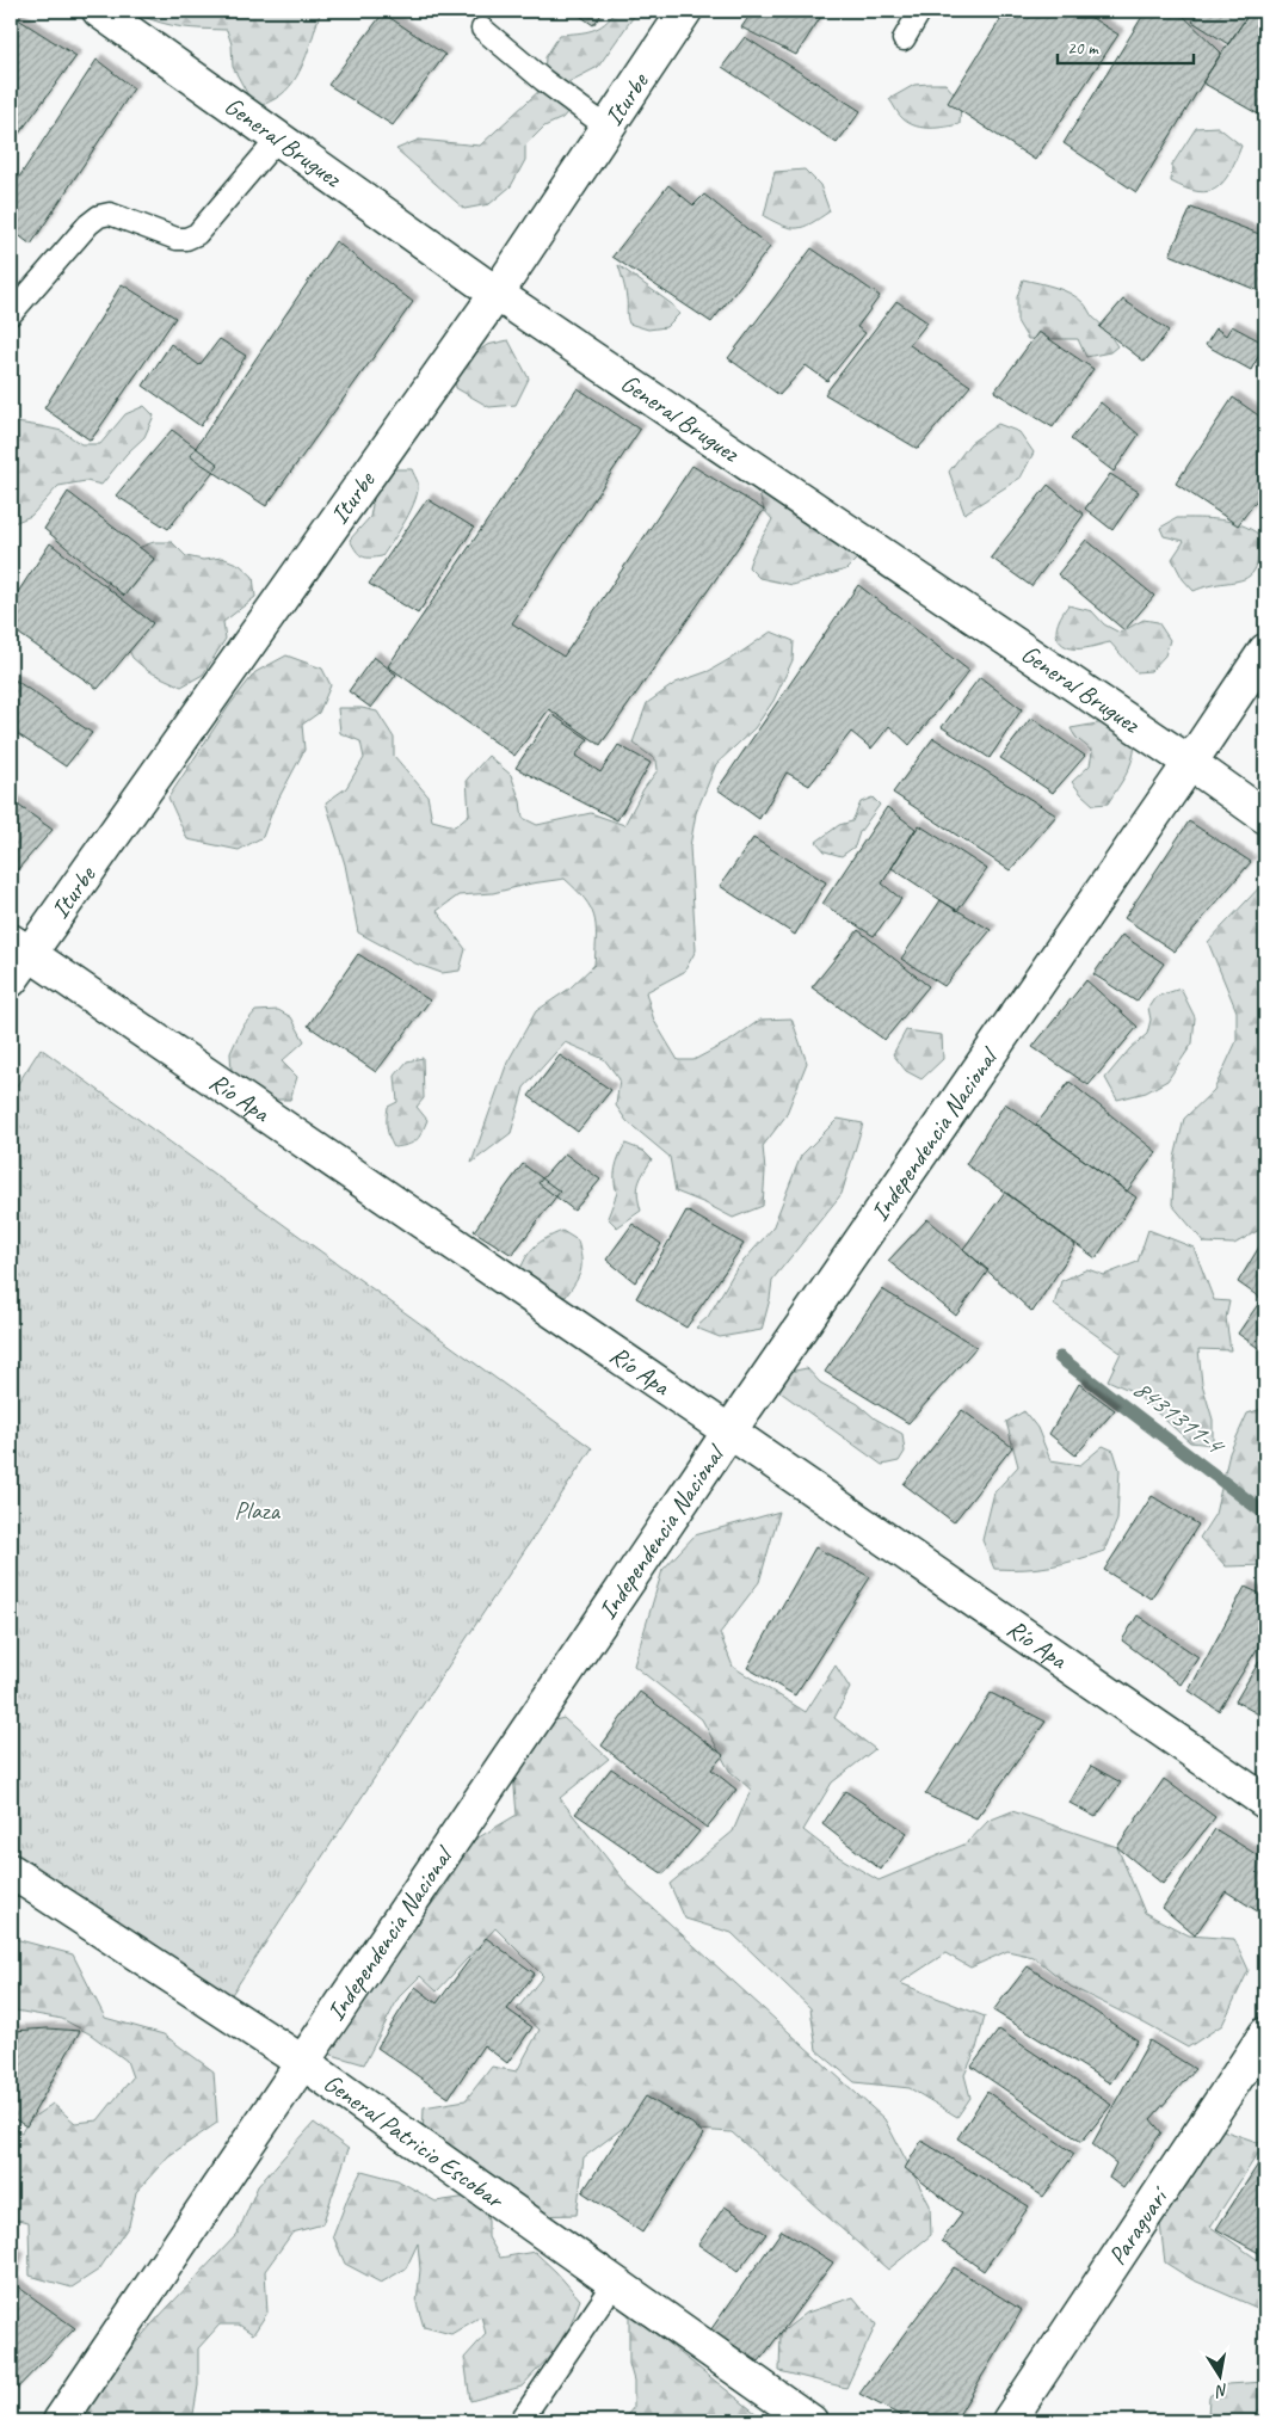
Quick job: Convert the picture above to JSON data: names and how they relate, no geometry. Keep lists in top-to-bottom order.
{
  "streets": {
    "street": [
      "Iturbe",
      "General Bruguez",
      "Río Apa",
      "Independencia Nacional",
      "General Patricio Escobar",
      "Paraguarí"
    ]
  },
  "crossings": [
    ["Iturbe", "General Bruguez"],
    ["Iturbe", "Río Apa"],
    ["General Bruguez", "Independencia Nacional"],
    ["Río Apa", "Independencia Nacional"],
    ["Independencia Nacional", "General Patricio Escobar"]
  ],
  "water": ["8431311-4"],
  "parks": ["Plaza"],
  "scale_bar": "20 m",
  "north": "bottom"
}
